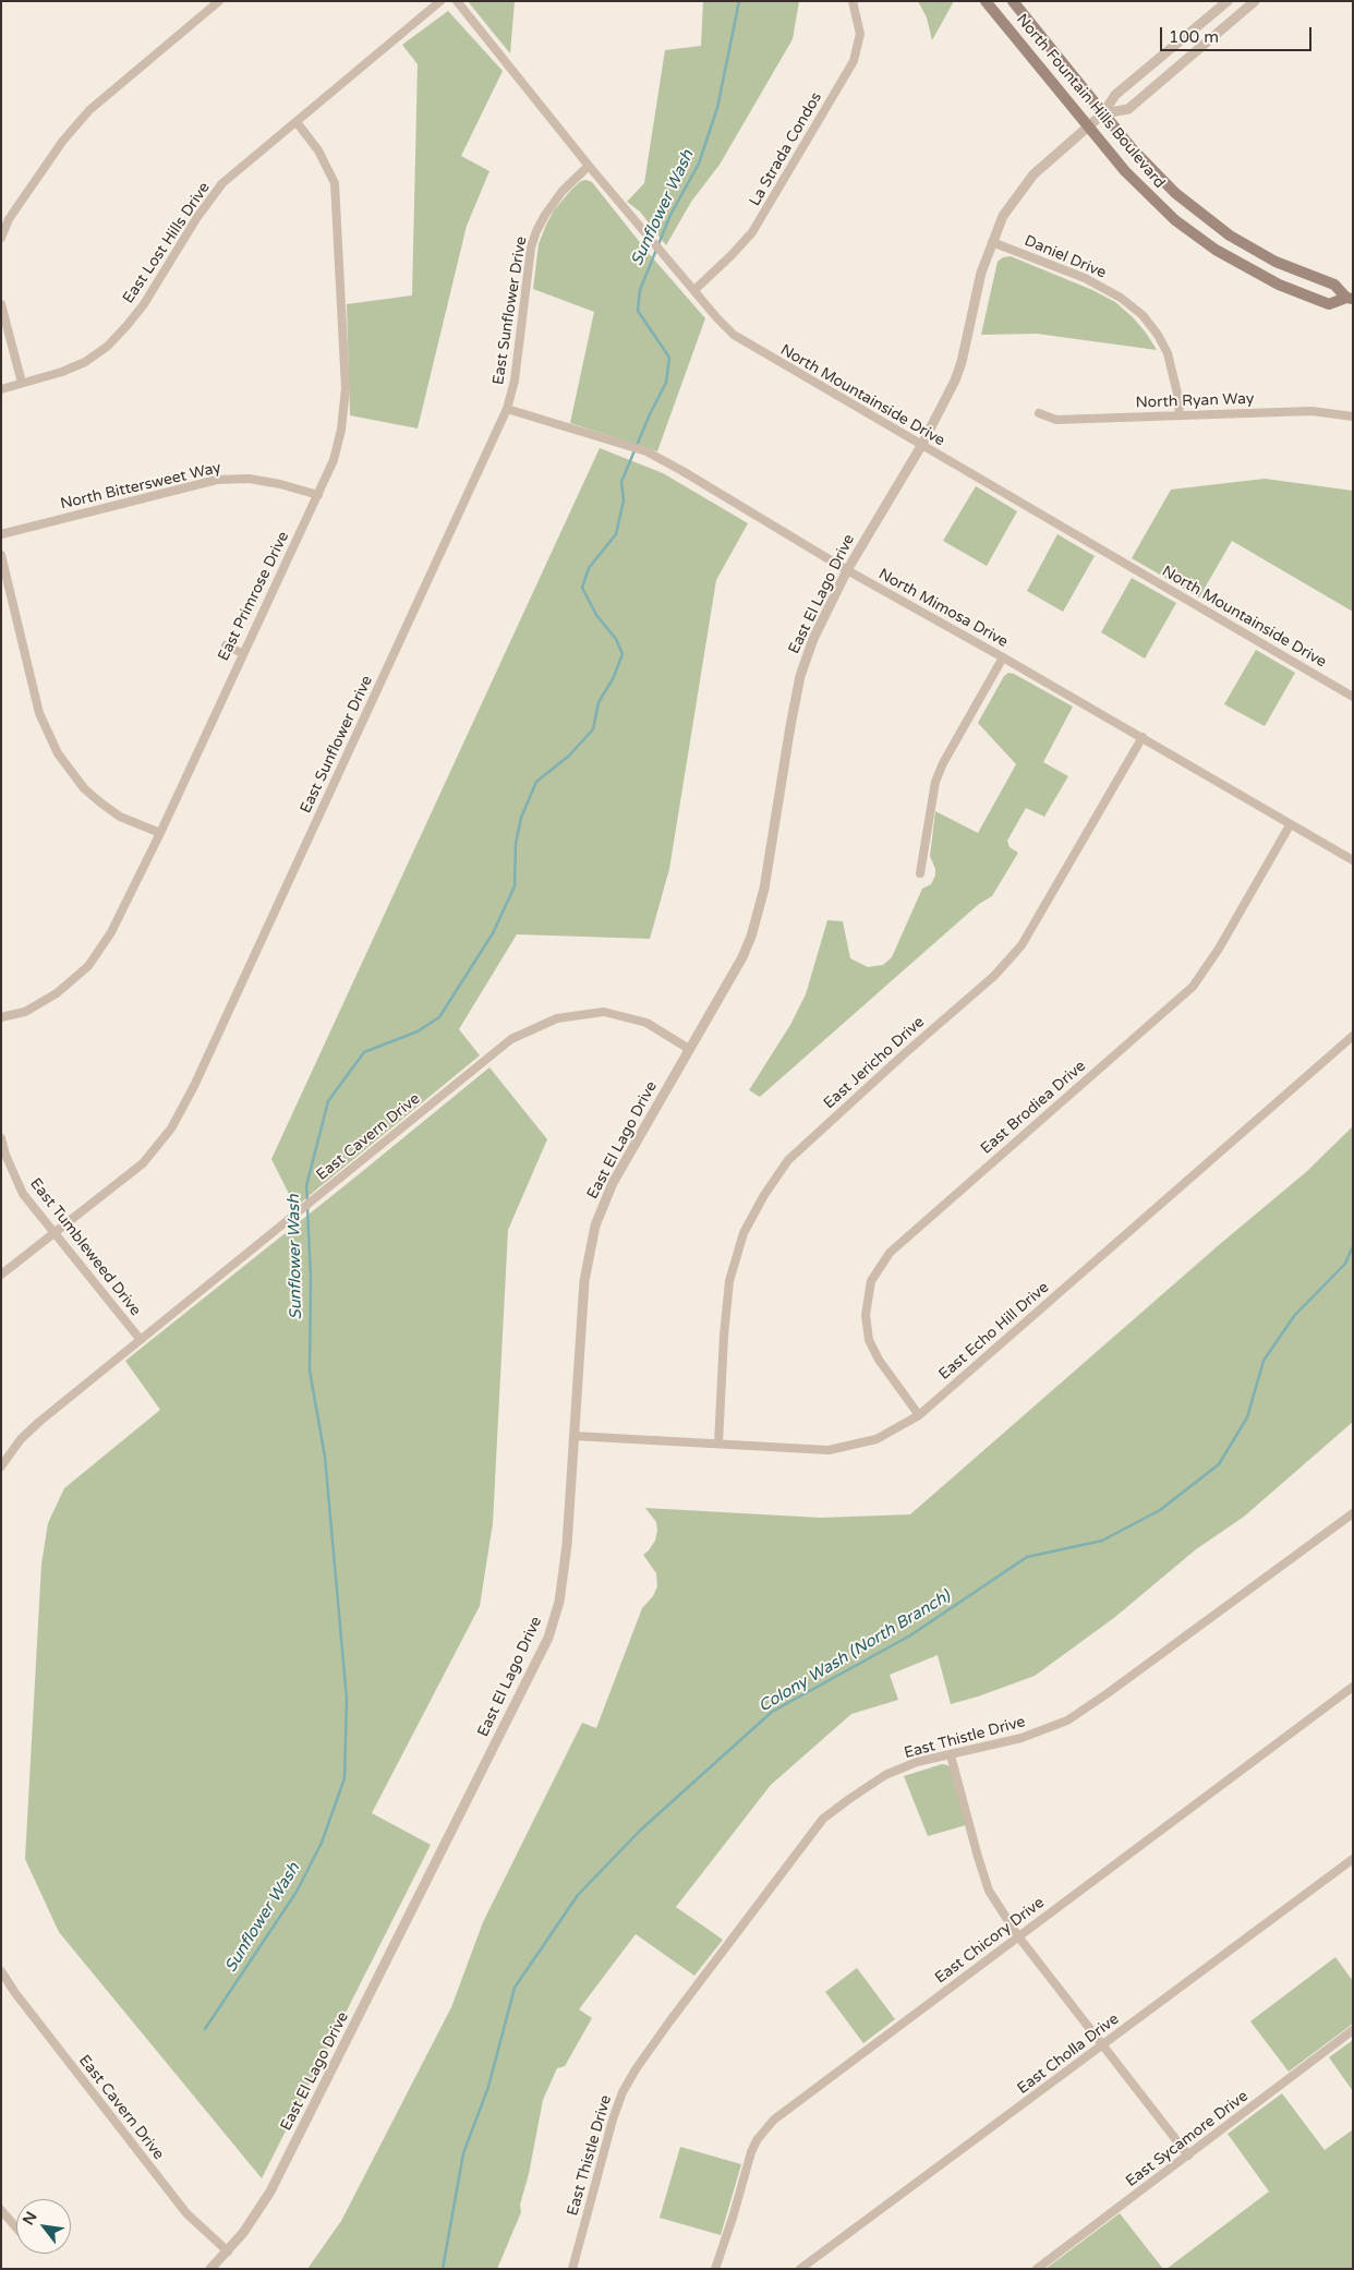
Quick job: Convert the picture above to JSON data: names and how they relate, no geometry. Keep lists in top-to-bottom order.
{
  "streets": {
    "main road": ["North Fountain Hills Boulevard"],
    "street": [
      "La Strada Condos",
      "East Lost Hills Drive",
      "Daniel Drive",
      "East Sunflower Drive",
      "North Mountainside Drive",
      "North Ryan Way",
      "North Bittersweet Way",
      "East El Lago Drive",
      "East Primrose Drive",
      "North Mimosa Drive",
      "East Jericho Drive",
      "East Brodiea Drive",
      "East Cavern Drive",
      "East Tumbleweed Drive",
      "East Echo Hill Drive",
      "East Thistle Drive",
      "East Chicory Drive",
      "East Cholla Drive",
      "East Sycamore Drive"
    ]
  },
  "crossings": [
    ["North Fountain Hills Boulevard", "East El Lago Drive"],
    ["La Strada Condos", "North Mountainside Drive"],
    ["East Lost Hills Drive", "East Primrose Drive"],
    ["Daniel Drive", "North Ryan Way"],
    ["Daniel Drive", "East El Lago Drive"],
    ["East Sunflower Drive", "North Mountainside Drive"],
    ["East Sunflower Drive", "North Mimosa Drive"],
    ["East Sunflower Drive", "East Tumbleweed Drive"],
    ["North Mountainside Drive", "East El Lago Drive"],
    ["North Bittersweet Way", "East Primrose Drive"],
    ["East El Lago Drive", "North Mimosa Drive"],
    ["East El Lago Drive", "East Cavern Drive"],
    ["East El Lago Drive", "East Echo Hill Drive"],
    ["North Mimosa Drive", "East Jericho Drive"],
    ["North Mimosa Drive", "East Brodiea Drive"],
    ["East Jericho Drive", "East Echo Hill Drive"],
    ["East Brodiea Drive", "East Echo Hill Drive"],
    ["East Cavern Drive", "East Tumbleweed Drive"]
  ],
  "water": ["Sunflower Wash", "Colony Wash (North Branch)"],
  "scale_bar": "100 m",
  "north": "top left"
}
